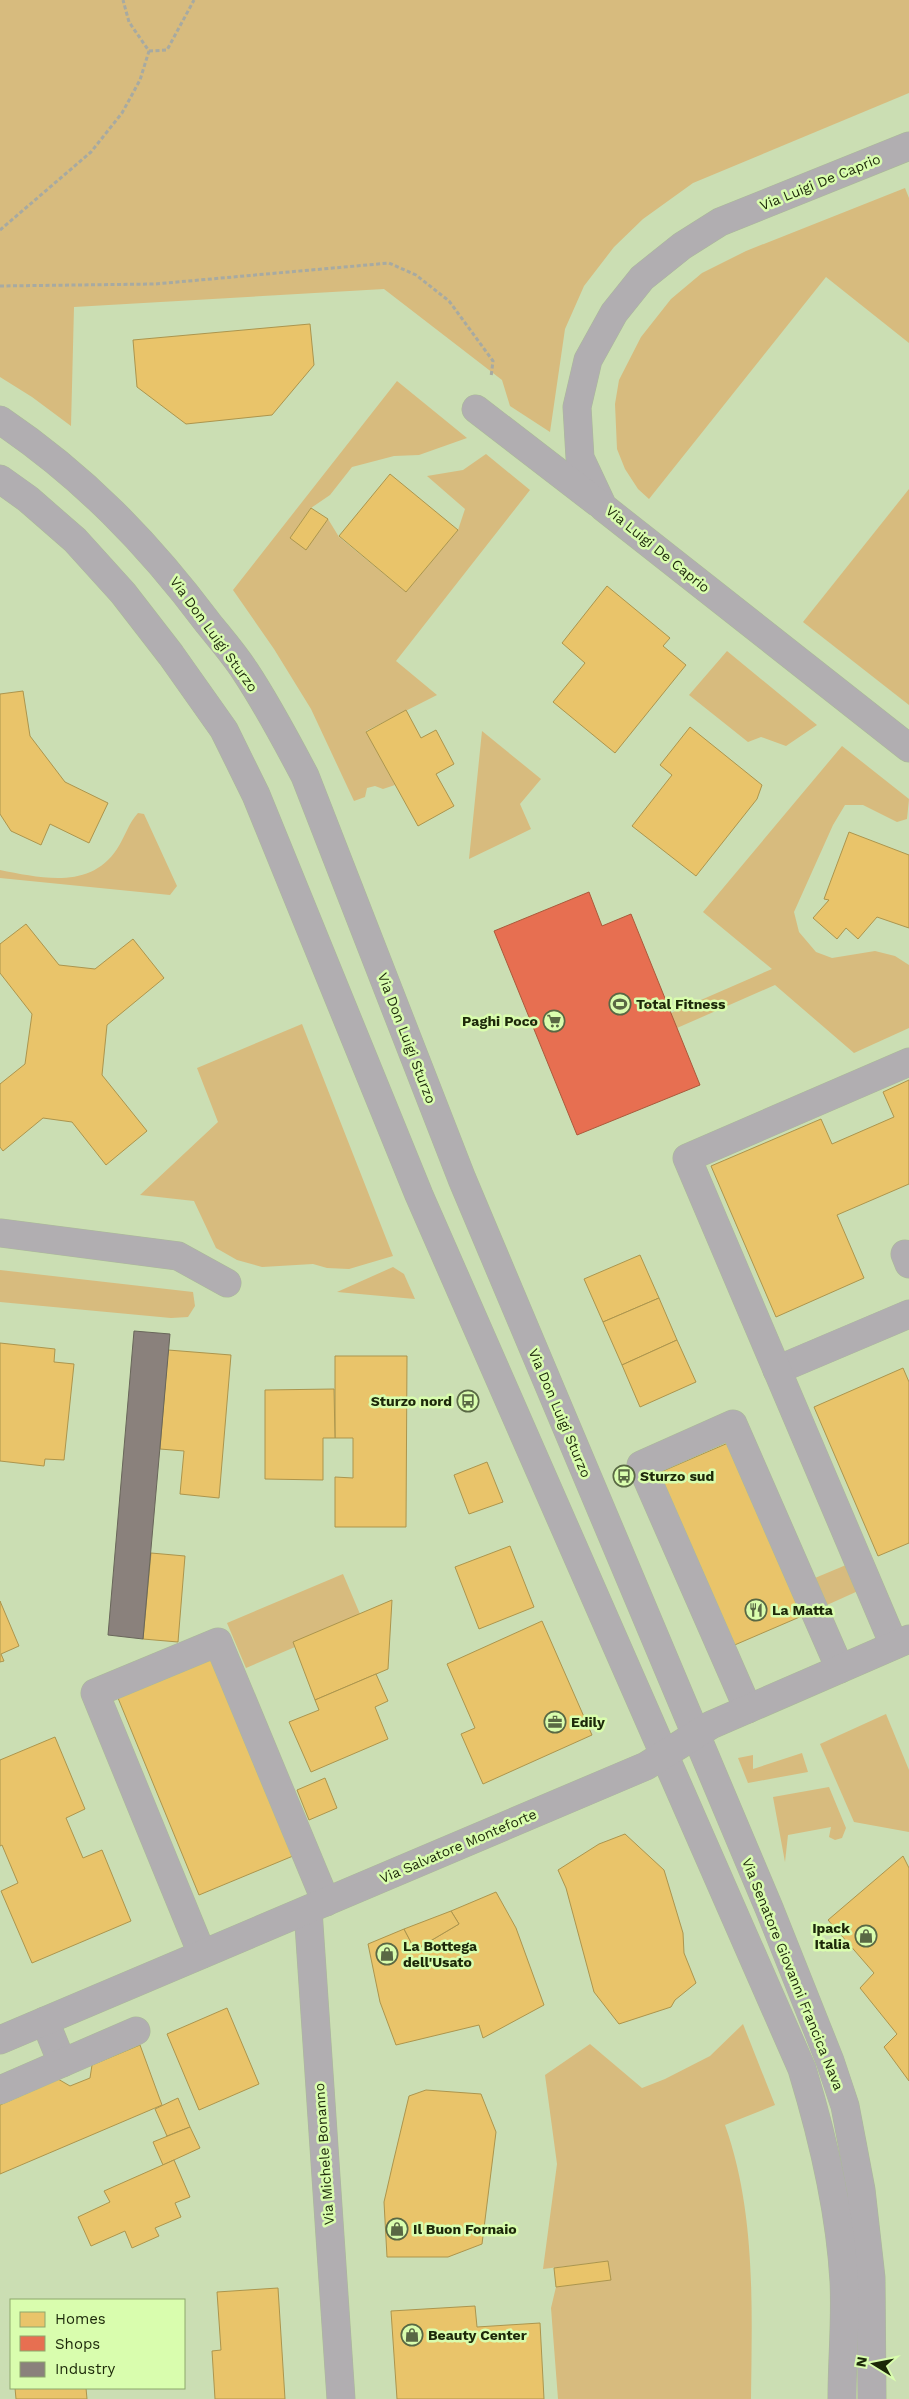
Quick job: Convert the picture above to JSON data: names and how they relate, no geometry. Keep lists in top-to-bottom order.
{
  "streets": {
    "street": [
      "Via Luigi De Caprio",
      "Via Don Luigi Sturzo",
      "Via Salvatore Monteforte",
      "Via Senatore Giovanni Francica Nava",
      "Via Michele Bonanno"
    ]
  },
  "crossings": [
    ["Via Don Luigi Sturzo", "Via Salvatore Monteforte"],
    ["Via Don Luigi Sturzo", "Via Senatore Giovanni Francica Nava"],
    ["Via Salvatore Monteforte", "Via Senatore Giovanni Francica Nava"],
    ["Via Salvatore Monteforte", "Via Michele Bonanno"]
  ],
  "places": {
    "sports": ["Total Fitness"],
    "supermarket": ["Paghi Poco"],
    "bus stop": ["Sturzo nord", "Sturzo sud"],
    "restaurant": ["La Matta"],
    "office": ["Edily"],
    "shop": [
      "Ipack Italia",
      "La Bottega dell'Usato",
      "Il Buon Fornaio",
      "Beauty Center"
    ]
  },
  "legend": ["Homes", "Shops", "Industry"],
  "north": "left"
}
